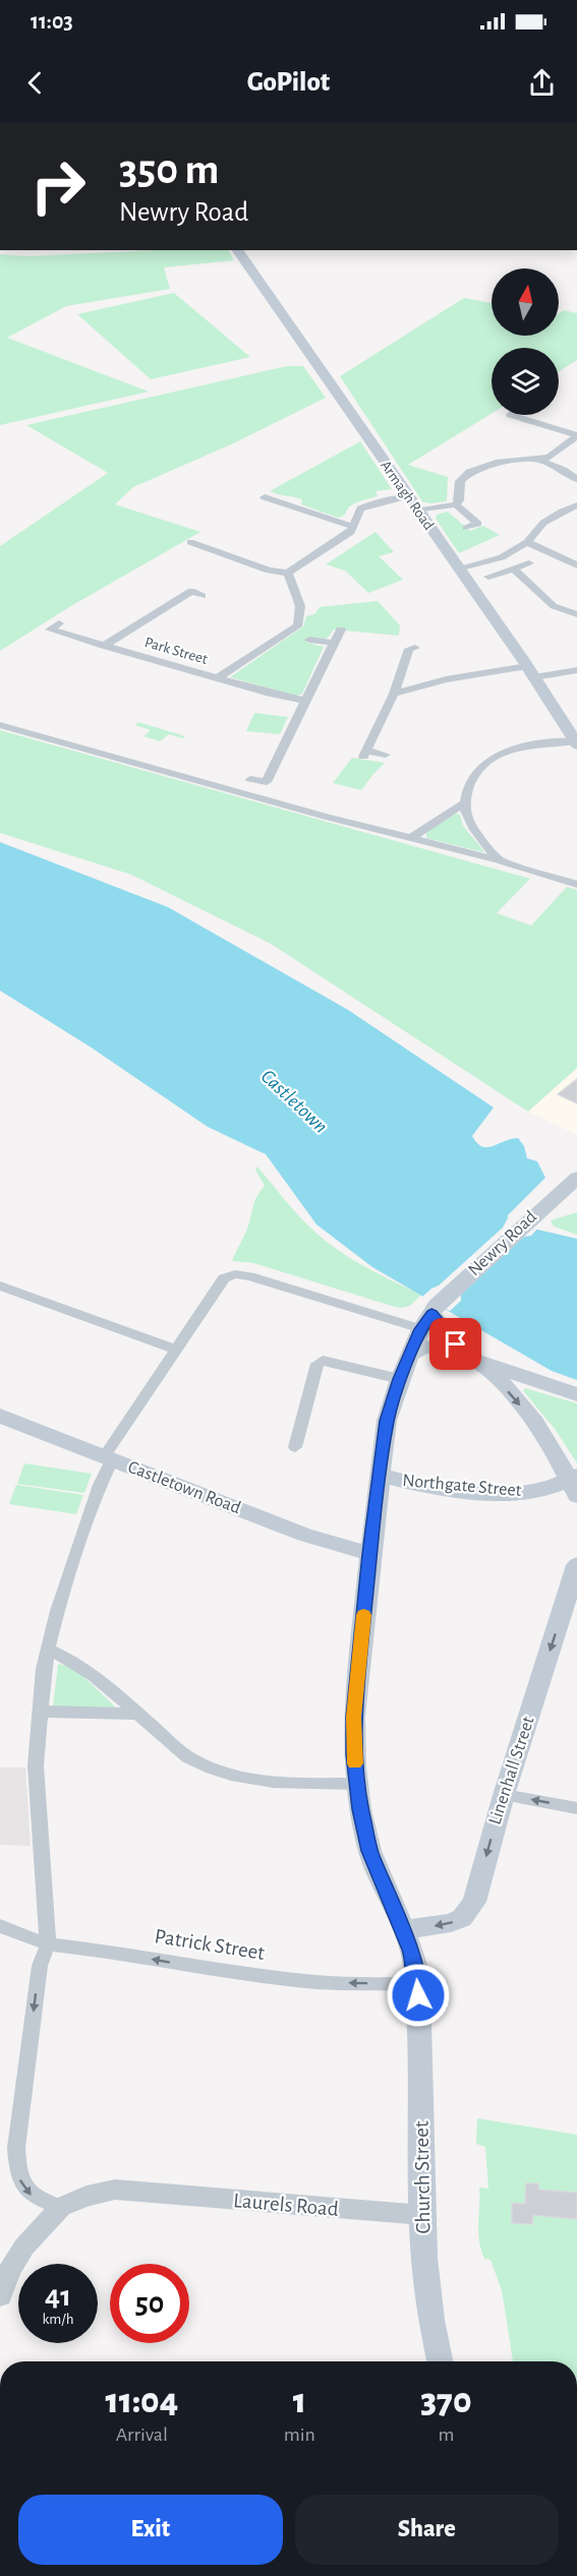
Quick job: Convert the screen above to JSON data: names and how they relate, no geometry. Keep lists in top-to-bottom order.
{
  "streets": {
    "main road": [
      "Armagh Road",
      "Newry Road",
      "Northgate Street",
      "Castletown Road",
      "Linenhall Street",
      "Church Street"
    ],
    "street": ["Park Street", "Patrick Street", "Laurels Road"]
  },
  "crossings": [
    ["Newry Road", "Church Street"],
    ["Northgate Street", "Church Street"],
    ["Castletown Road", "Church Street"],
    ["Linenhall Street", "Church Street"],
    ["Patrick Street", "Church Street"],
    ["Church Street", "Laurels Road"]
  ],
  "one_way": ["Linenhall Street", "Patrick Street"],
  "water": ["Castletown"],
  "north": "top",
  "page": {
    "status": "11:03",
    "header": "GoPilot",
    "turn": ["350 m", "Newry Road"],
    "speed": "41 km/h",
    "limit": "50",
    "eta": [
      "11:04",
      "Arrival",
      "1",
      "min",
      "370",
      "m"
    ],
    "buttons": ["Exit", "Share"]
  }
}
